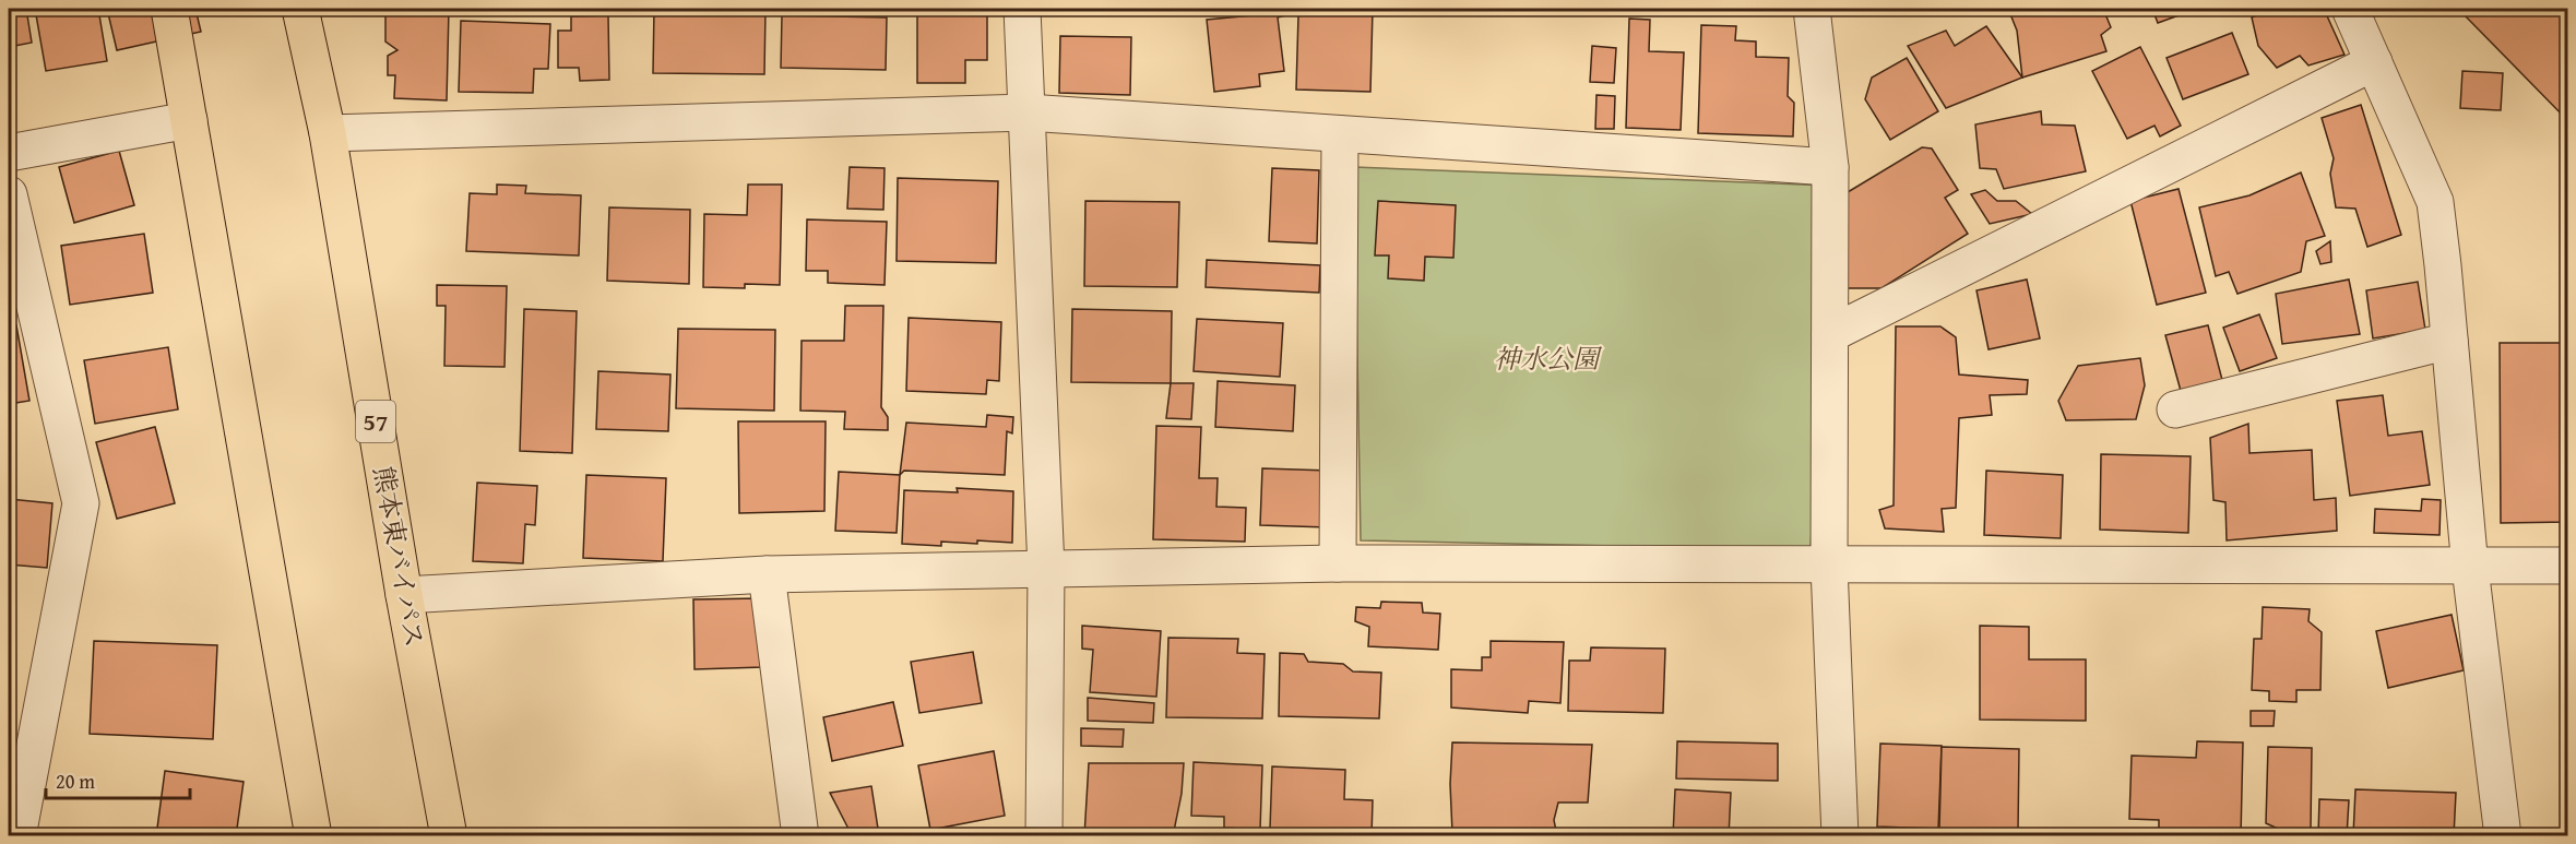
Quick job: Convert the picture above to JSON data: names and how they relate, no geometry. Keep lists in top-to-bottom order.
{
  "streets": {
    "highway": ["57", "熊本東バイパス"]
  },
  "parks": ["神水公園"],
  "scale_bar": "20 m"
}
